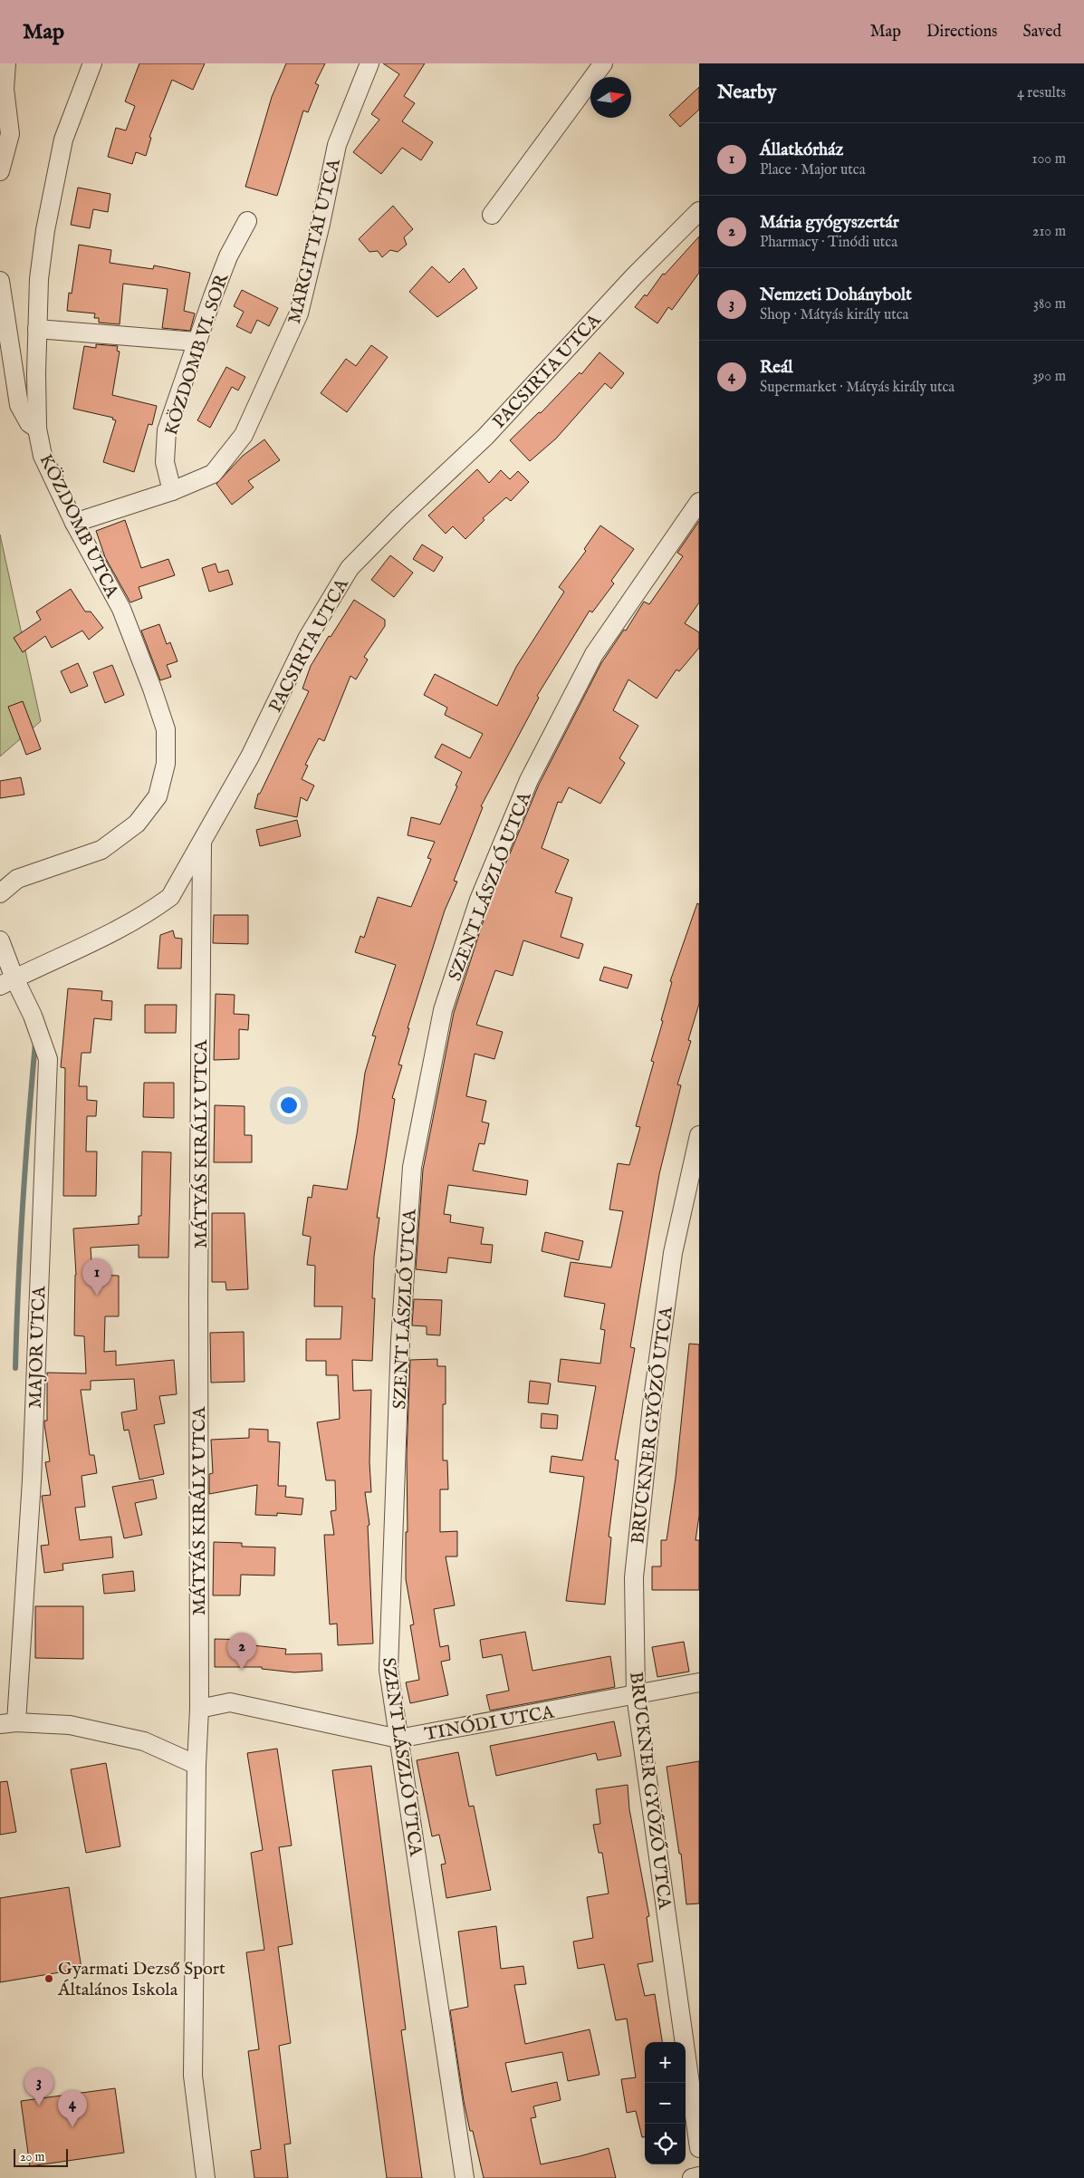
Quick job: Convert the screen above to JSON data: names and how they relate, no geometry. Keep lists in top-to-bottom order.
{
  "streets": {
    "street": [
      "MARGITTAI UTCA",
      "KÖZDOMB VI. SOR",
      "PACSIRTA UTCA",
      "KÖZDOMB UTCA",
      "SZENT LÁSZLÓ UTCA",
      "MÁTYÁS KIRÁLY UTCA",
      "MAJOR UTCA",
      "BRUCKNER GYŐZŐ UTCA",
      "TINÓDI UTCA"
    ]
  },
  "crossings": [
    ["MARGITTAI UTCA", "KÖZDOMB VI. SOR"],
    ["MARGITTAI UTCA", "KÖZDOMB UTCA"],
    ["PACSIRTA UTCA", "MÁTYÁS KIRÁLY UTCA"],
    ["PACSIRTA UTCA", "MAJOR UTCA"],
    ["SZENT LÁSZLÓ UTCA", "TINÓDI UTCA"],
    ["MÁTYÁS KIRÁLY UTCA", "TINÓDI UTCA"],
    ["BRUCKNER GYŐZŐ UTCA", "TINÓDI UTCA"]
  ],
  "places": ["Gyarmati Dezső Sport Általános Iskola"],
  "scale_bar": "20 m",
  "north": "right",
  "page": {
    "header": "Map",
    "nav": ["Map", "Directions", "Saved"],
    "heading": ["Nearby", "4 results"],
    "list": [
      {
        "mark": "1",
        "name": "Állatkórház",
        "note": "Place · Major utca",
        "value": "100 m"
      },
      {
        "mark": "2",
        "name": "Mária gyógyszertár",
        "note": "Pharmacy · Tinódi utca",
        "value": "210 m"
      },
      {
        "mark": "3",
        "name": "Nemzeti Dohánybolt",
        "note": "Shop · Mátyás király utca",
        "value": "380 m"
      },
      {
        "mark": "4",
        "name": "Reál",
        "note": "Supermarket · Mátyás király utca",
        "value": "390 m"
      }
    ],
    "pins": [
      "1",
      "2",
      "3",
      "4"
    ],
    "map_buttons": ["+", "−"],
    "scale": "20 m"
  }
}
